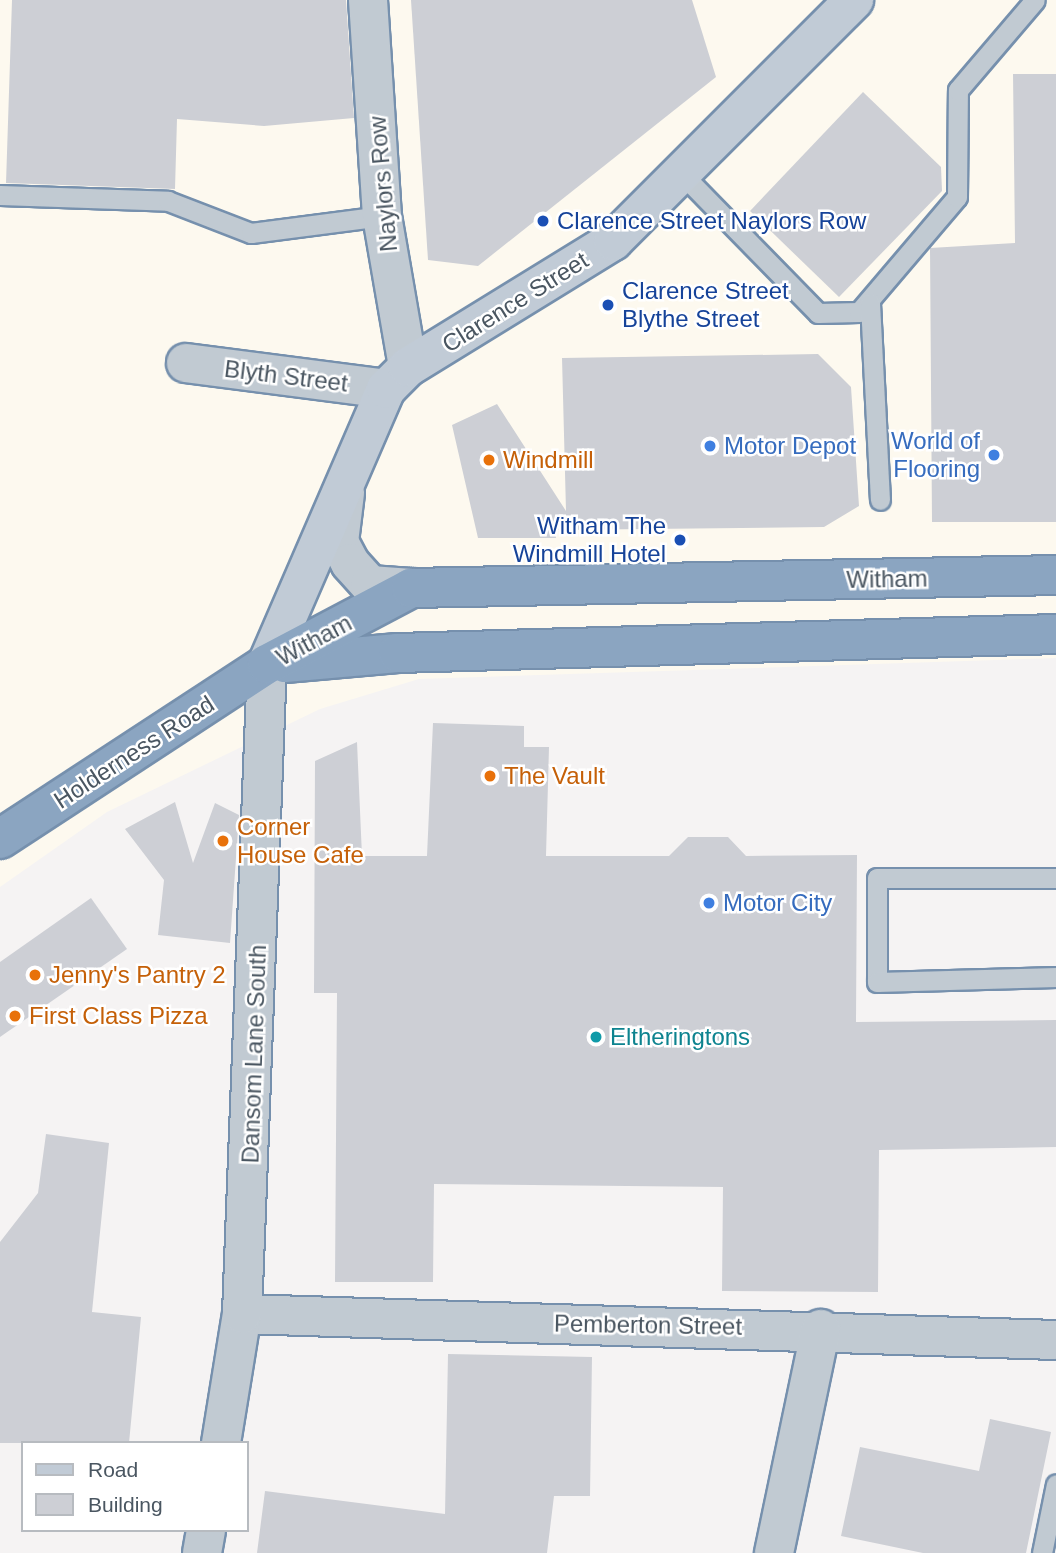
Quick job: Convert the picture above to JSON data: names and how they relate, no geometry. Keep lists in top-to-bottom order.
{
  "streets": {
    "highway": ["Witham", "Holderness Road"],
    "street": [
      "Naylors Row",
      "Clarence Street",
      "Blyth Street",
      "Dansom Lane South",
      "Pemberton Street"
    ]
  },
  "crossings": [
    ["Naylors Row", "Clarence Street"],
    ["Naylors Row", "Blyth Street"],
    ["Clarence Street", "Blyth Street"],
    ["Witham", "Holderness Road"],
    ["Witham", "Dansom Lane South"],
    ["Holderness Road", "Dansom Lane South"],
    ["Dansom Lane South", "Pemberton Street"]
  ],
  "places": [
    "Clarence Street Naylors Row",
    "Clarence Street Blythe Street",
    "Motor Depot",
    "World of Flooring",
    "Windmill",
    "Witham The Windmill Hotel",
    "The Vault",
    "Corner House Cafe",
    "Motor City",
    "Jenny's Pantry 2",
    "First Class Pizza",
    "Eltheringtons"
  ],
  "legend": ["Road", "Building"]
}
